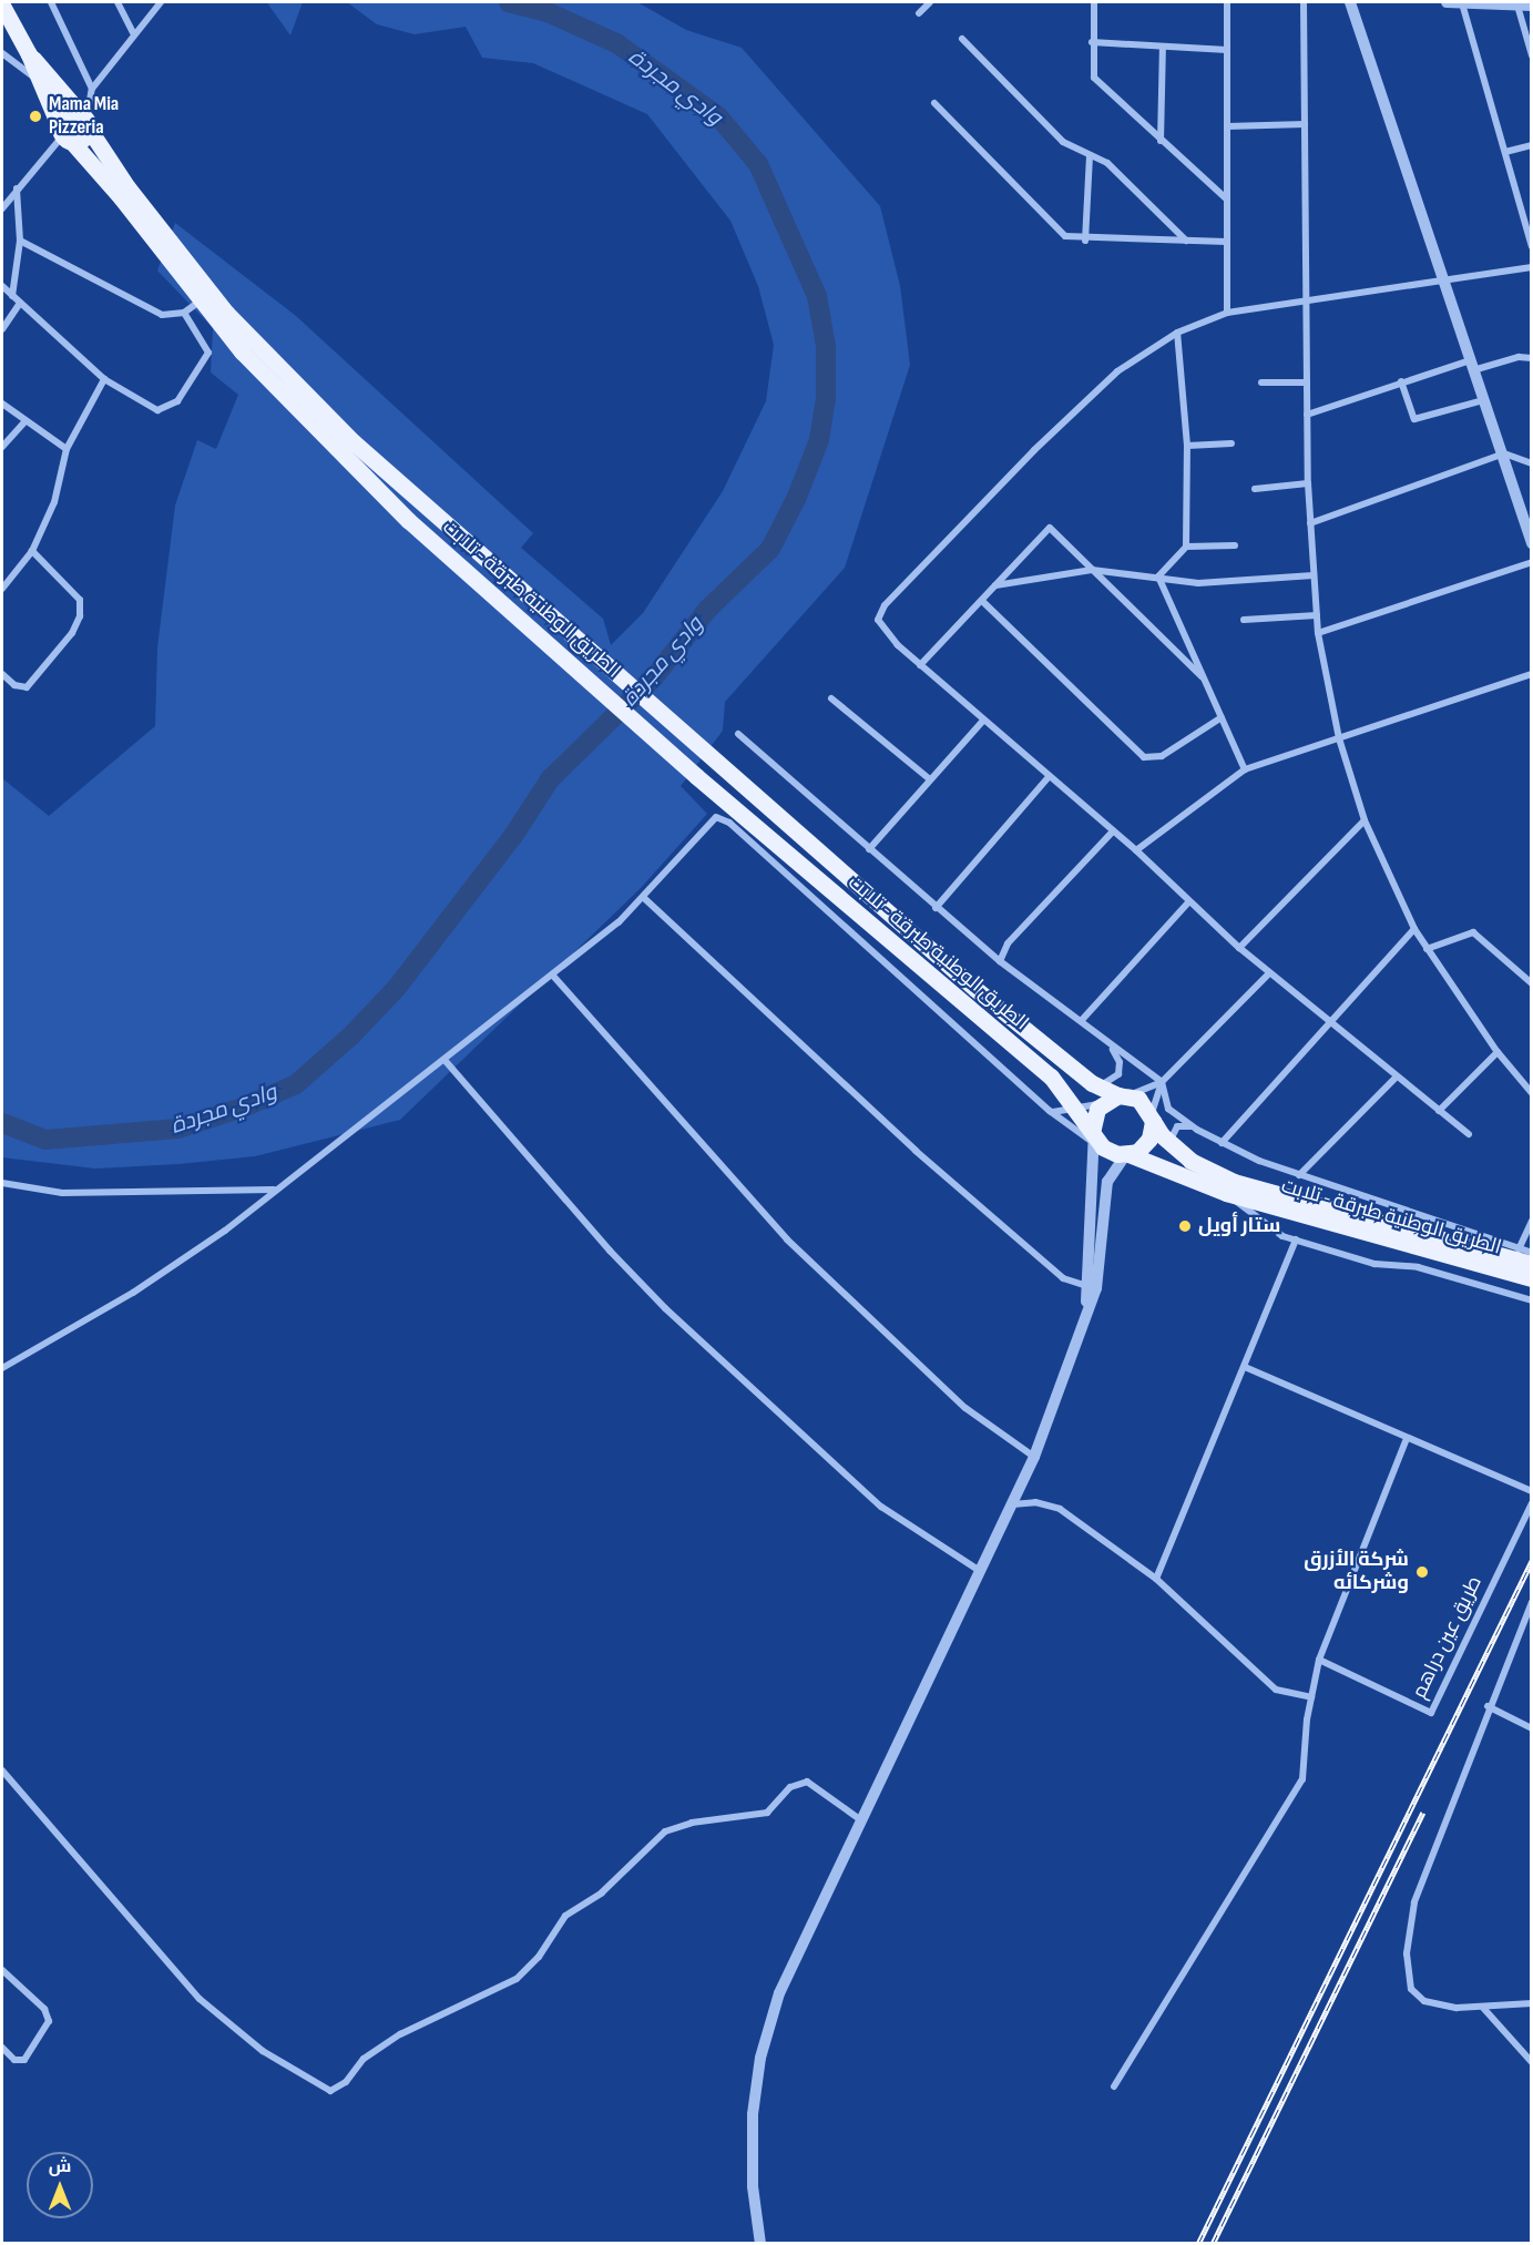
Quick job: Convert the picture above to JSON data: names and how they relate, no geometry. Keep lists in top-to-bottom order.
{
  "streets": {
    "main road": ["الطريق الوطنية طبرقة - تلابت"],
    "street": ["طريق عين دراهم"]
  },
  "water": ["وادي مجردة"],
  "places": ["Mama Mia Pizzeria", "ستار أويل", "شركة الأزرق وشركائه"],
  "north": "top"
}
